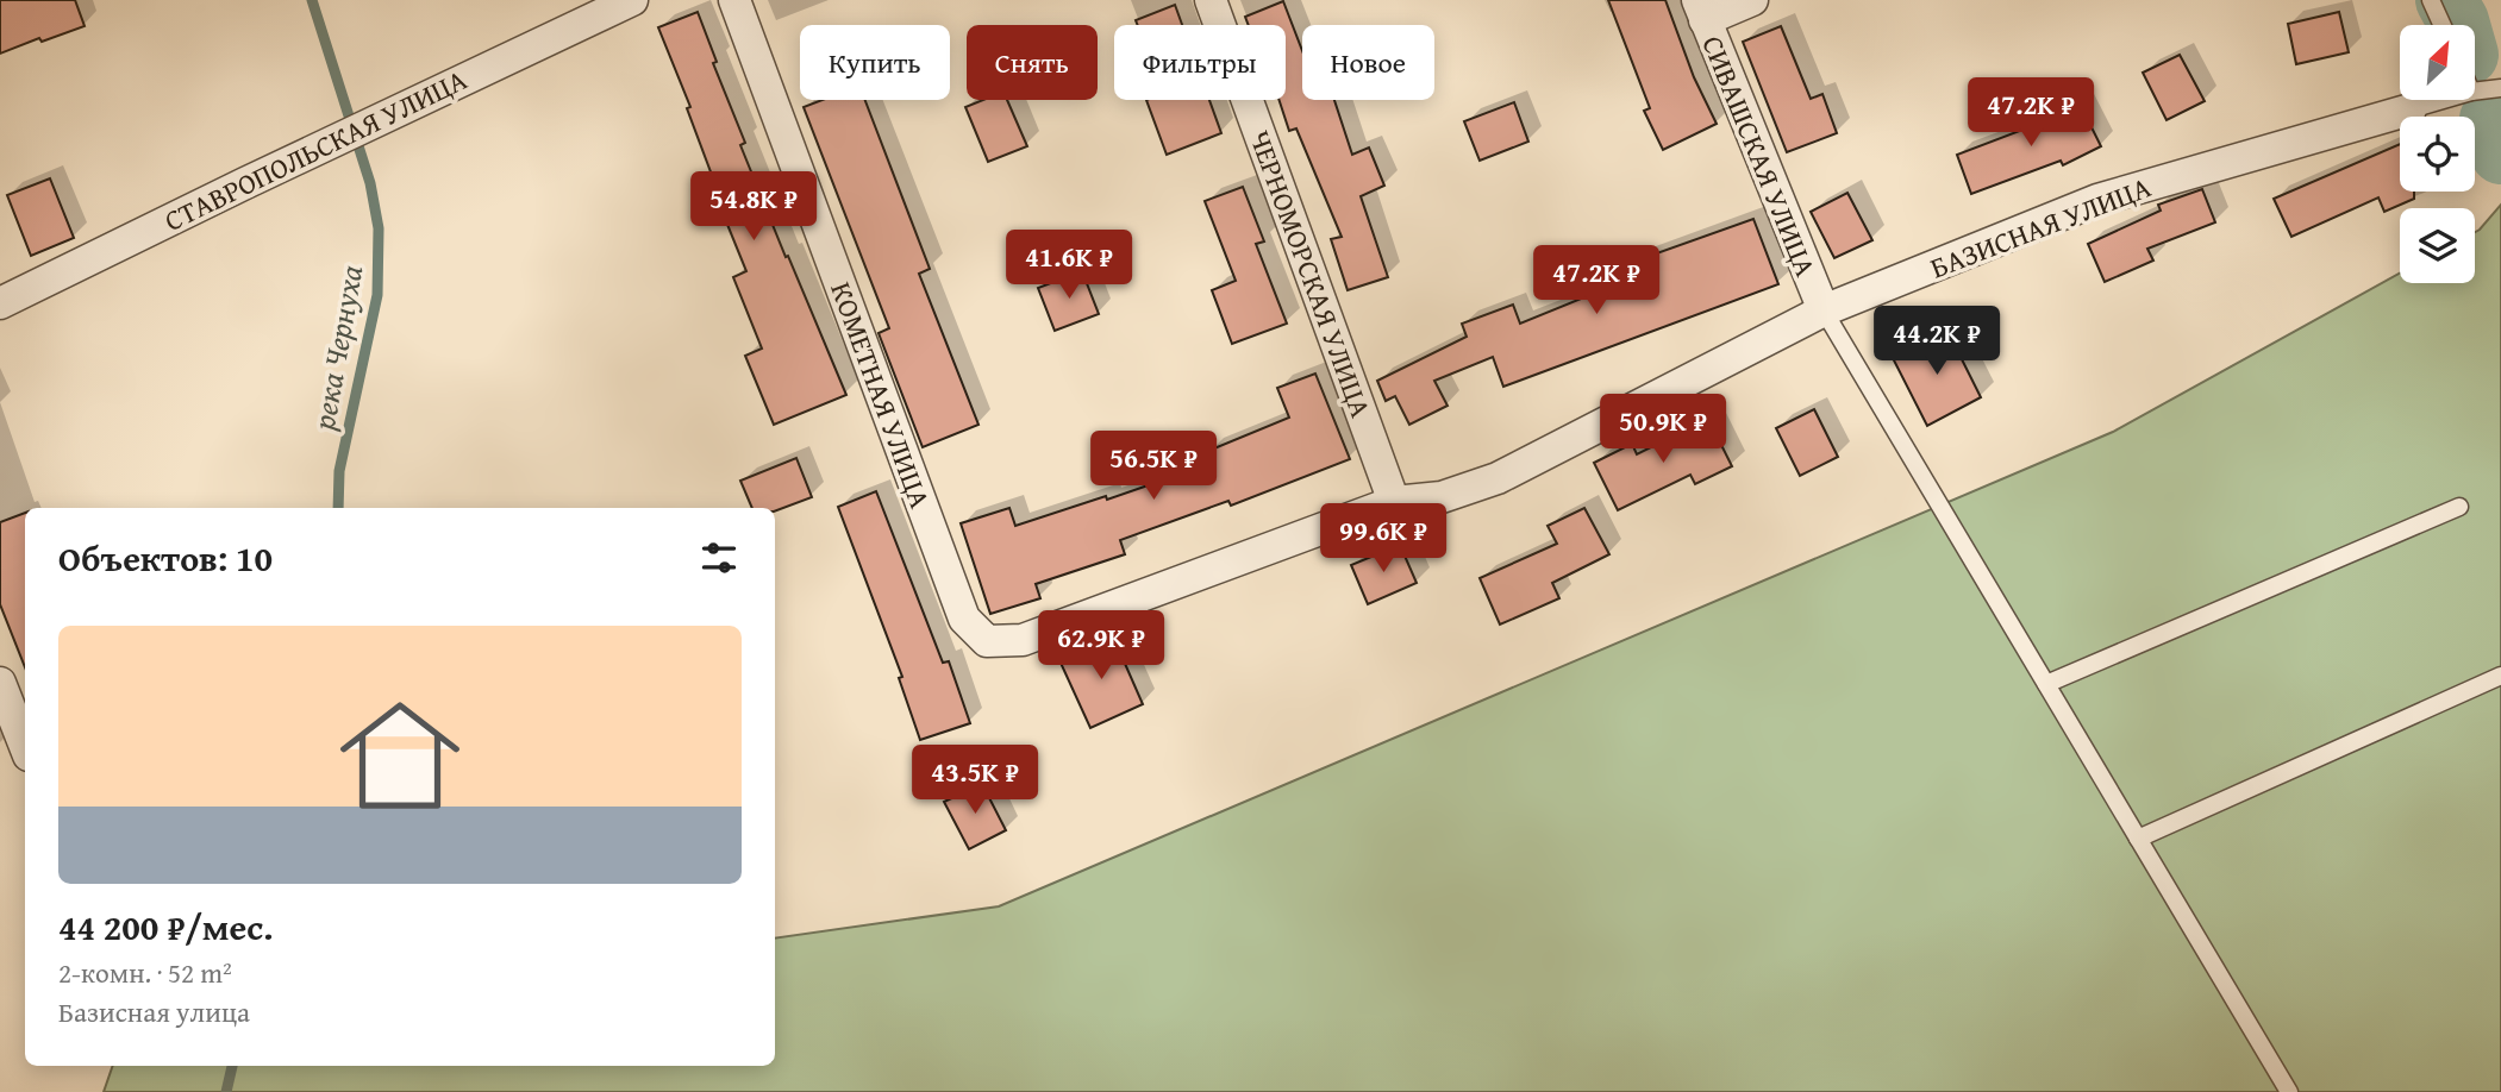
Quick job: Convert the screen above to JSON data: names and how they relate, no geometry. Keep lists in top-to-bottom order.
{
  "streets": {
    "street": [
      "СТАВРОПОЛЬСКАЯ УЛИЦА",
      "СИВАШСКАЯ УЛИЦА",
      "БАЗИСНАЯ УЛИЦА",
      "ЧЕРНОМОРСКАЯ УЛИЦА",
      "КОМЕТНАЯ УЛИЦА"
    ]
  },
  "crossings": [
    ["СИВАШСКАЯ УЛИЦА", "БАЗИСНАЯ УЛИЦА"],
    ["БАЗИСНАЯ УЛИЦА", "ЧЕРНОМОРСКАЯ УЛИЦА"],
    ["БАЗИСНАЯ УЛИЦА", "КОМЕТНАЯ УЛИЦА"]
  ],
  "water": ["река Чернуха"],
  "north": "top right",
  "page": {
    "chip": [
      "Купить",
      "Снять",
      "Фильтры",
      "Новое"
    ],
    "price": [
      "47.2K ₽",
      "54.8K ₽",
      "41.6K ₽",
      "47.2K ₽",
      "44.2K ₽",
      "50.9K ₽",
      "56.5K ₽",
      "99.6K ₽",
      "62.9K ₽",
      "43.5K ₽"
    ],
    "heading": "Объектов: 10",
    "list": [
      {
        "name": "44 200 ₽/мес.",
        "note": "2-комн. · 52 m² · Базисная улица"
      }
    ]
  }
}
